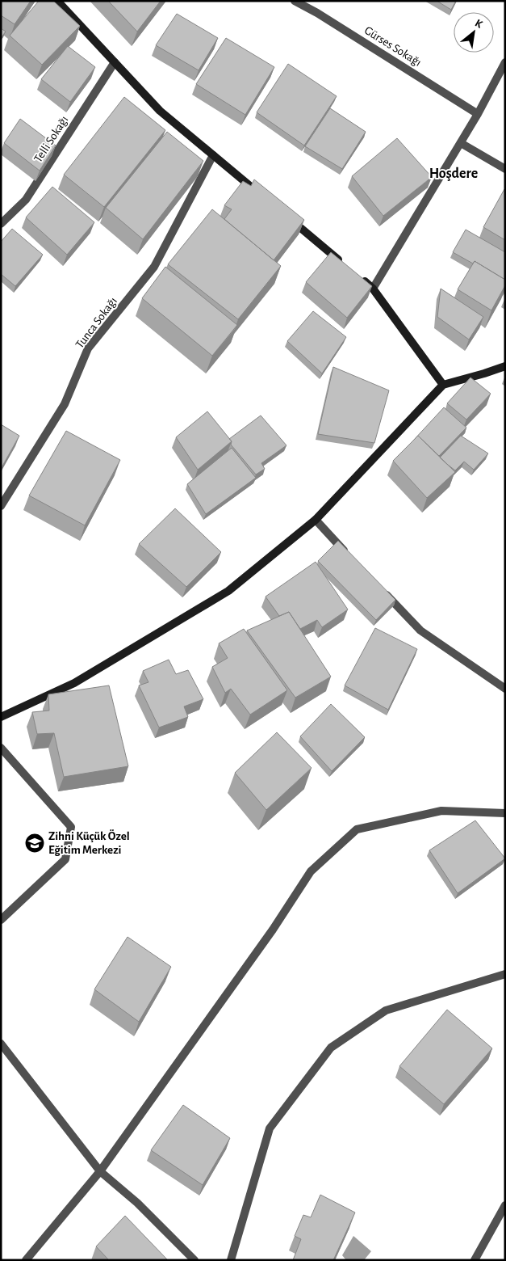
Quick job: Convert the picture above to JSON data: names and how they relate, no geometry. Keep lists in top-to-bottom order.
{
  "streets": {
    "street": ["Gürses Sokağı", "Telli Sokağı", "Tunca Sokağı"]
  },
  "districts": ["Hoşdere"],
  "places": {
    "school or university": ["Zihni Küçük Özel Eğitim Merkezi"]
  },
  "north": "top right"
}
